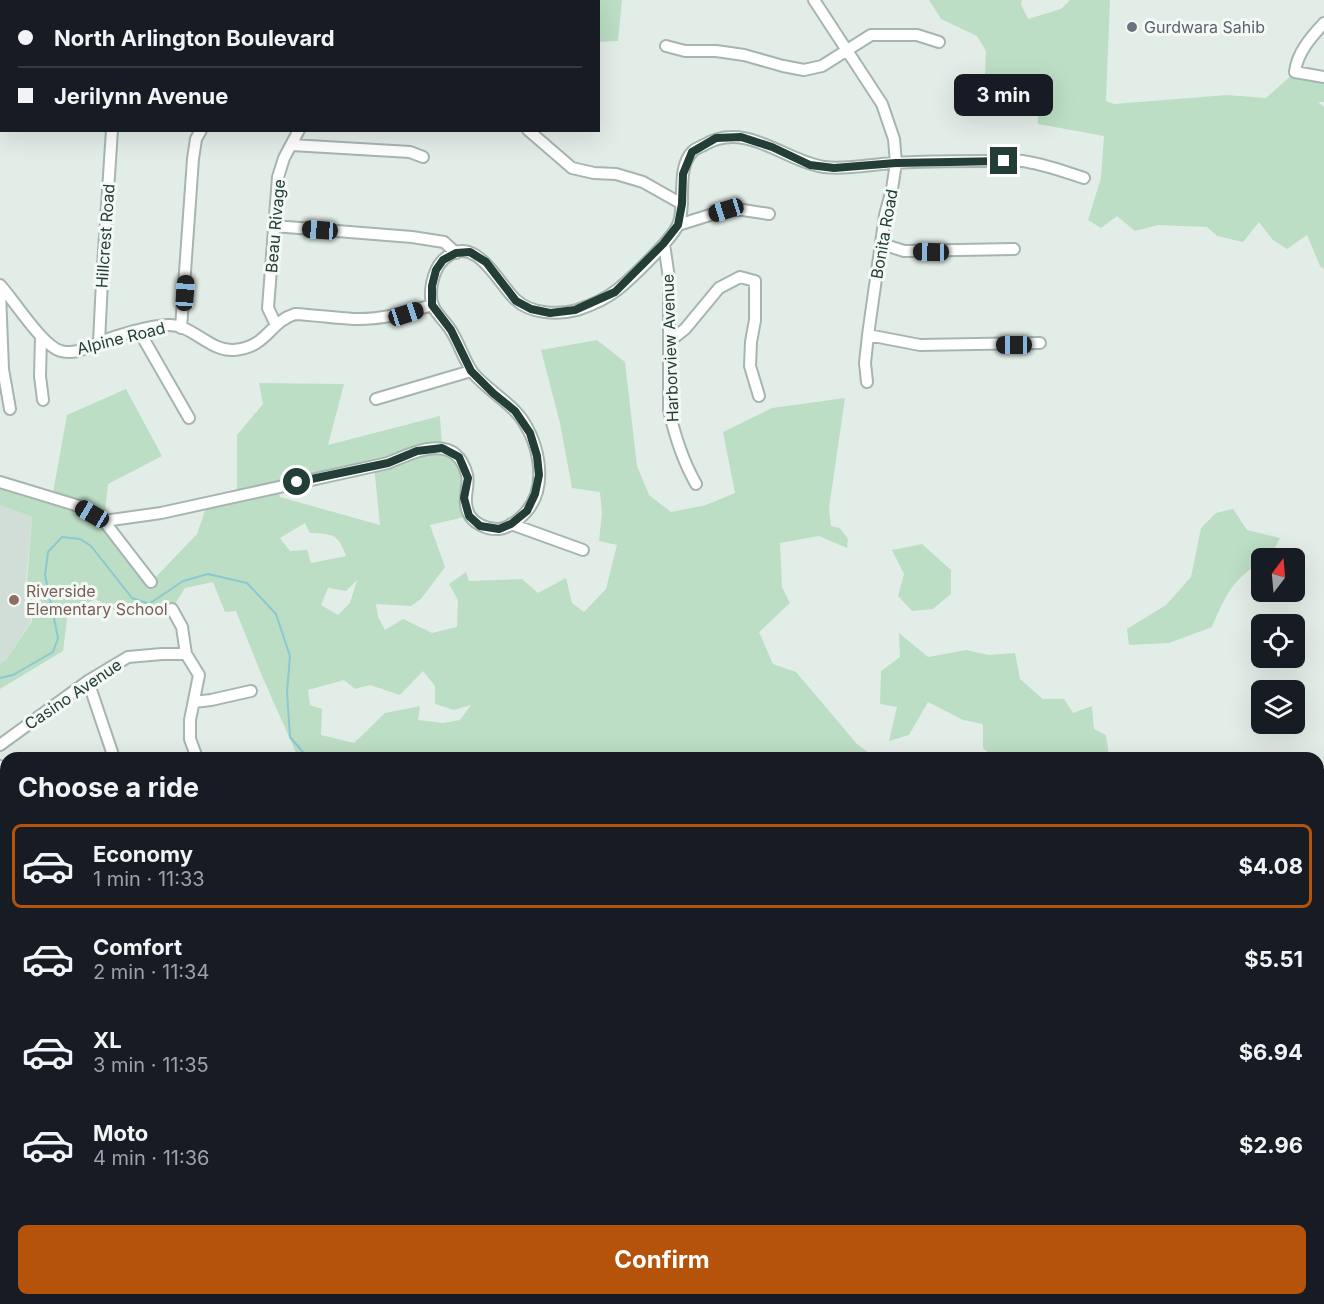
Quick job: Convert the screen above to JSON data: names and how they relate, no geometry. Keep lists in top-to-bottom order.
{
  "streets": {
    "street": [
      "Beau Rivage",
      "Bonita Road",
      "Hillcrest Road",
      "Alpine Road",
      "Harborview Avenue",
      "Casino Avenue"
    ]
  },
  "crossings": [
    ["Beau Rivage", "Alpine Road"],
    ["Hillcrest Road", "Alpine Road"]
  ],
  "places": ["Gurdwara Sahib", "Riverside Elementary School"],
  "north": "top",
  "page": {
    "banner": ["North Arlington Boulevard", "Jerilynn Avenue"],
    "bubble": "3 min",
    "heading": "Choose a ride",
    "list": [
      {
        "name": "Economy",
        "note": "1 min · 11:33",
        "value": "$4.08"
      },
      {
        "name": "Comfort",
        "note": "2 min · 11:34",
        "value": "$5.51"
      },
      {
        "name": "XL",
        "note": "3 min · 11:35",
        "value": "$6.94"
      },
      {
        "name": "Moto",
        "note": "4 min · 11:36",
        "value": "$2.96"
      }
    ],
    "buttons": "Confirm"
  }
}
